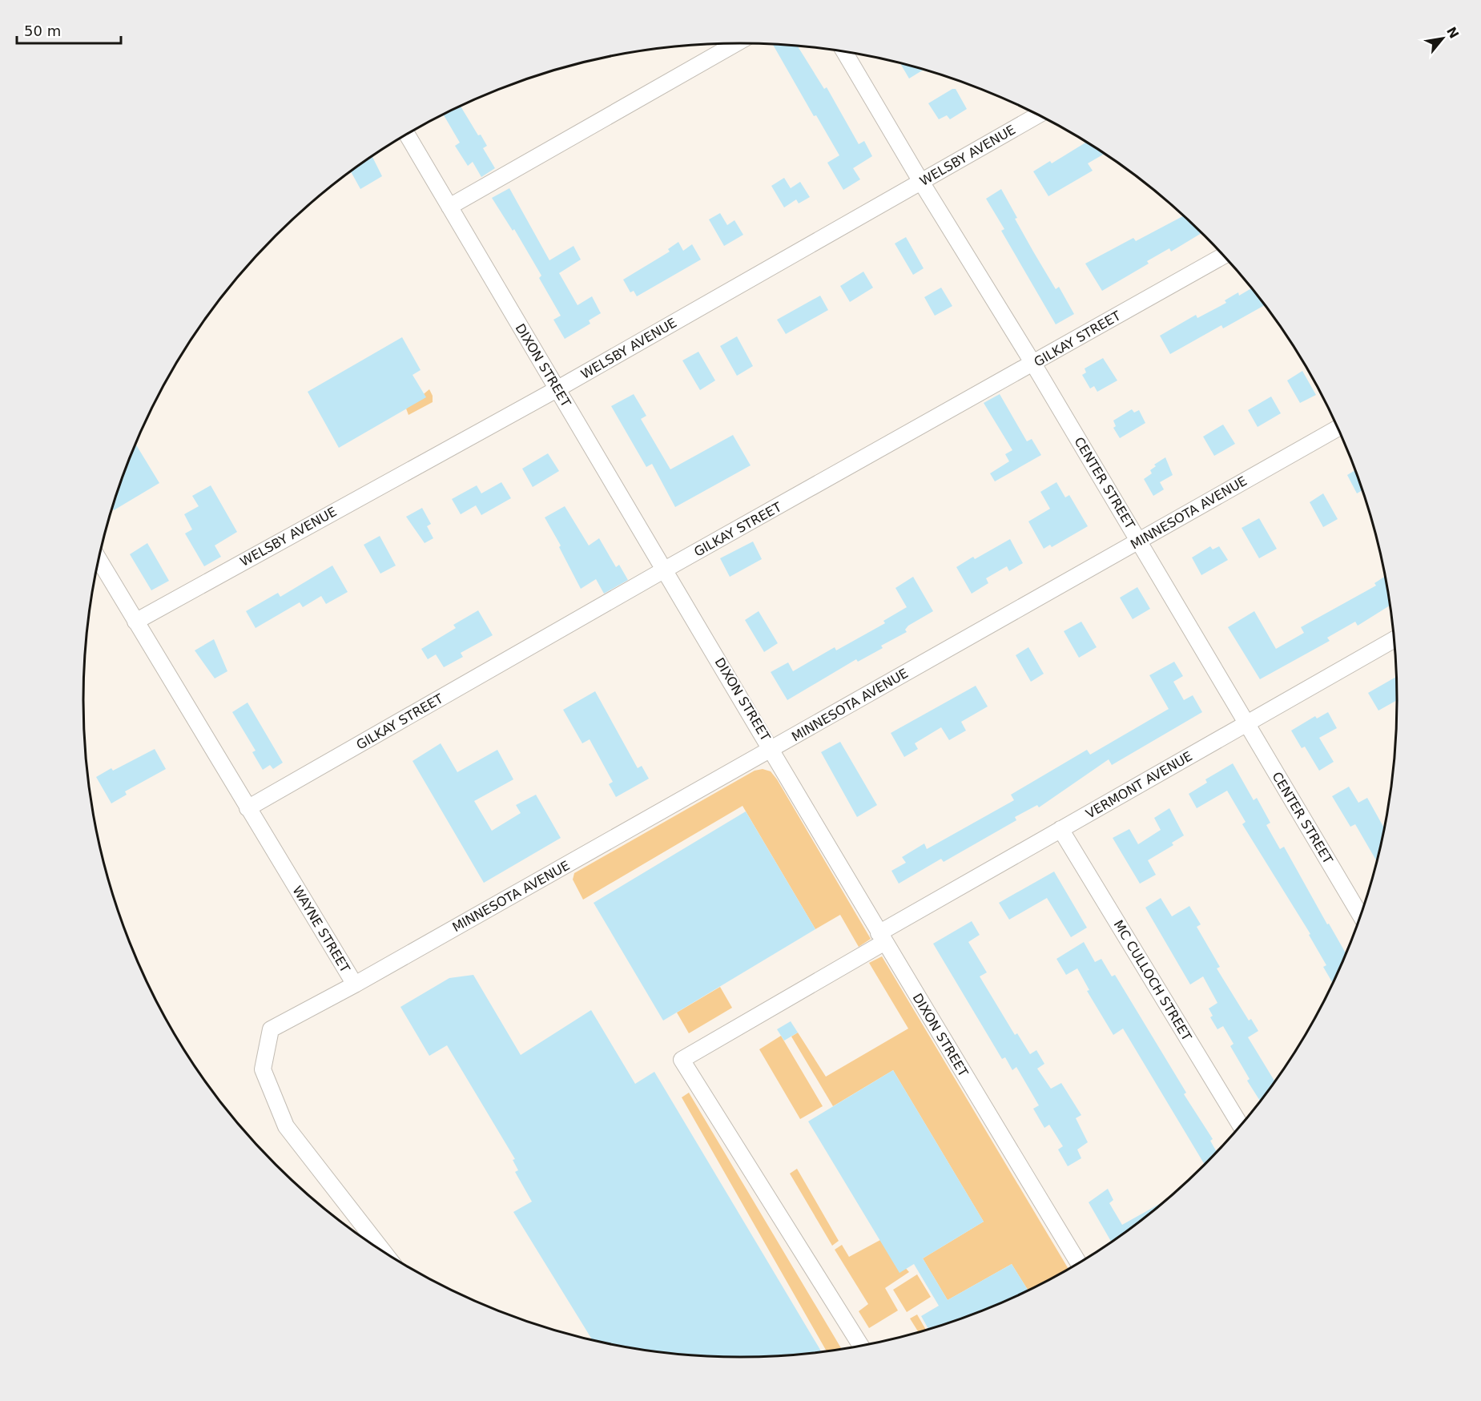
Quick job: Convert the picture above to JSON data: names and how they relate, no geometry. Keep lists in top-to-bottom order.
{
  "streets": {
    "street": [
      "WELSBY AVENUE",
      "GILKAY STREET",
      "DIXON STREET",
      "CENTER STREET",
      "MINNESOTA AVENUE",
      "VERMONT AVENUE",
      "WAYNE STREET",
      "MC CULLOCH STREET"
    ]
  },
  "crossings": [
    ["WELSBY AVENUE", "DIXON STREET"],
    ["WELSBY AVENUE", "CENTER STREET"],
    ["WELSBY AVENUE", "WAYNE STREET"],
    ["GILKAY STREET", "DIXON STREET"],
    ["GILKAY STREET", "CENTER STREET"],
    ["GILKAY STREET", "WAYNE STREET"],
    ["DIXON STREET", "MINNESOTA AVENUE"],
    ["DIXON STREET", "VERMONT AVENUE"],
    ["CENTER STREET", "MINNESOTA AVENUE"],
    ["CENTER STREET", "VERMONT AVENUE"],
    ["MINNESOTA AVENUE", "WAYNE STREET"],
    ["VERMONT AVENUE", "MC CULLOCH STREET"]
  ],
  "scale_bar": "50 m",
  "north": "top right"
}
